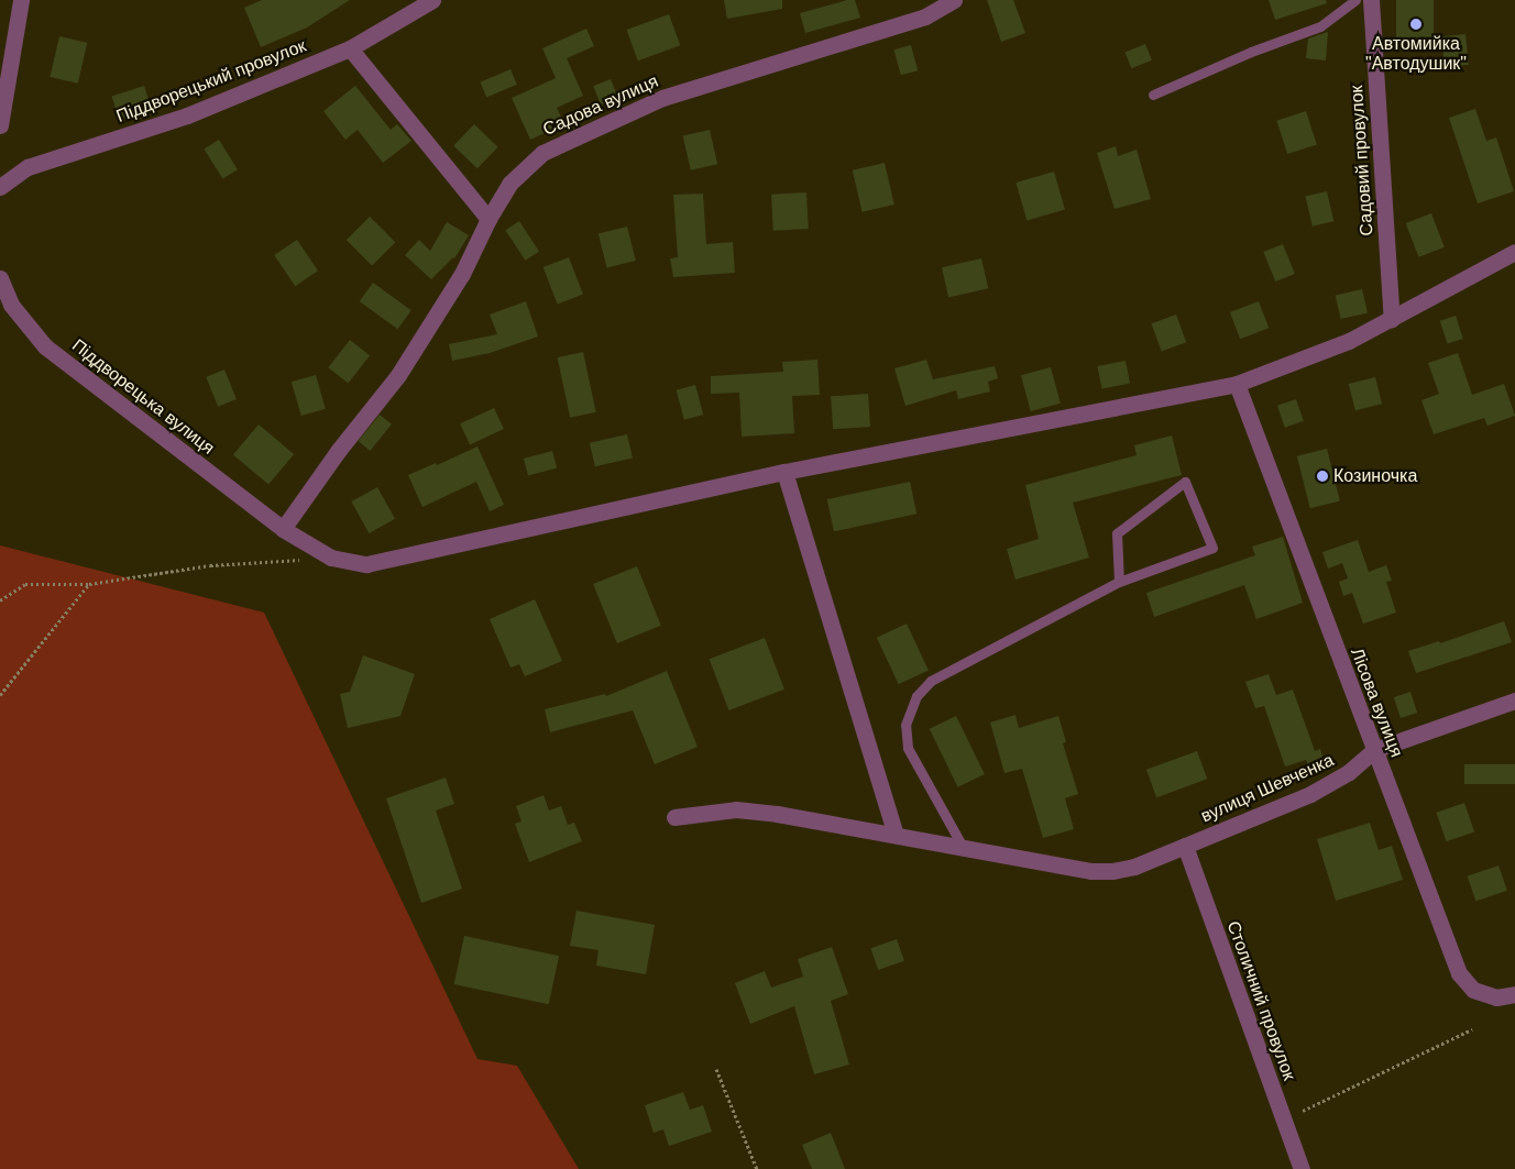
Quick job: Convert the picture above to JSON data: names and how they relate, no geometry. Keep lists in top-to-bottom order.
{
  "streets": {
    "street": [
      "Піддворецький провулок",
      "Садова вулиця",
      "Садовий провулок",
      "Піддворецька вулиця",
      "Лісова вулиця",
      "вулиця Шевченка",
      "Столичний провулок"
    ]
  },
  "crossings": [
    ["Садова вулиця", "Піддворецька вулиця"],
    ["Садовий провулок", "Піддворецька вулиця"],
    ["Піддворецька вулиця", "Лісова вулиця"],
    ["Лісова вулиця", "вулиця Шевченка"],
    ["вулиця Шевченка", "Столичний провулок"]
  ],
  "places": ["Автомийка \"Автодушик\"", "Козиночка"]
}
